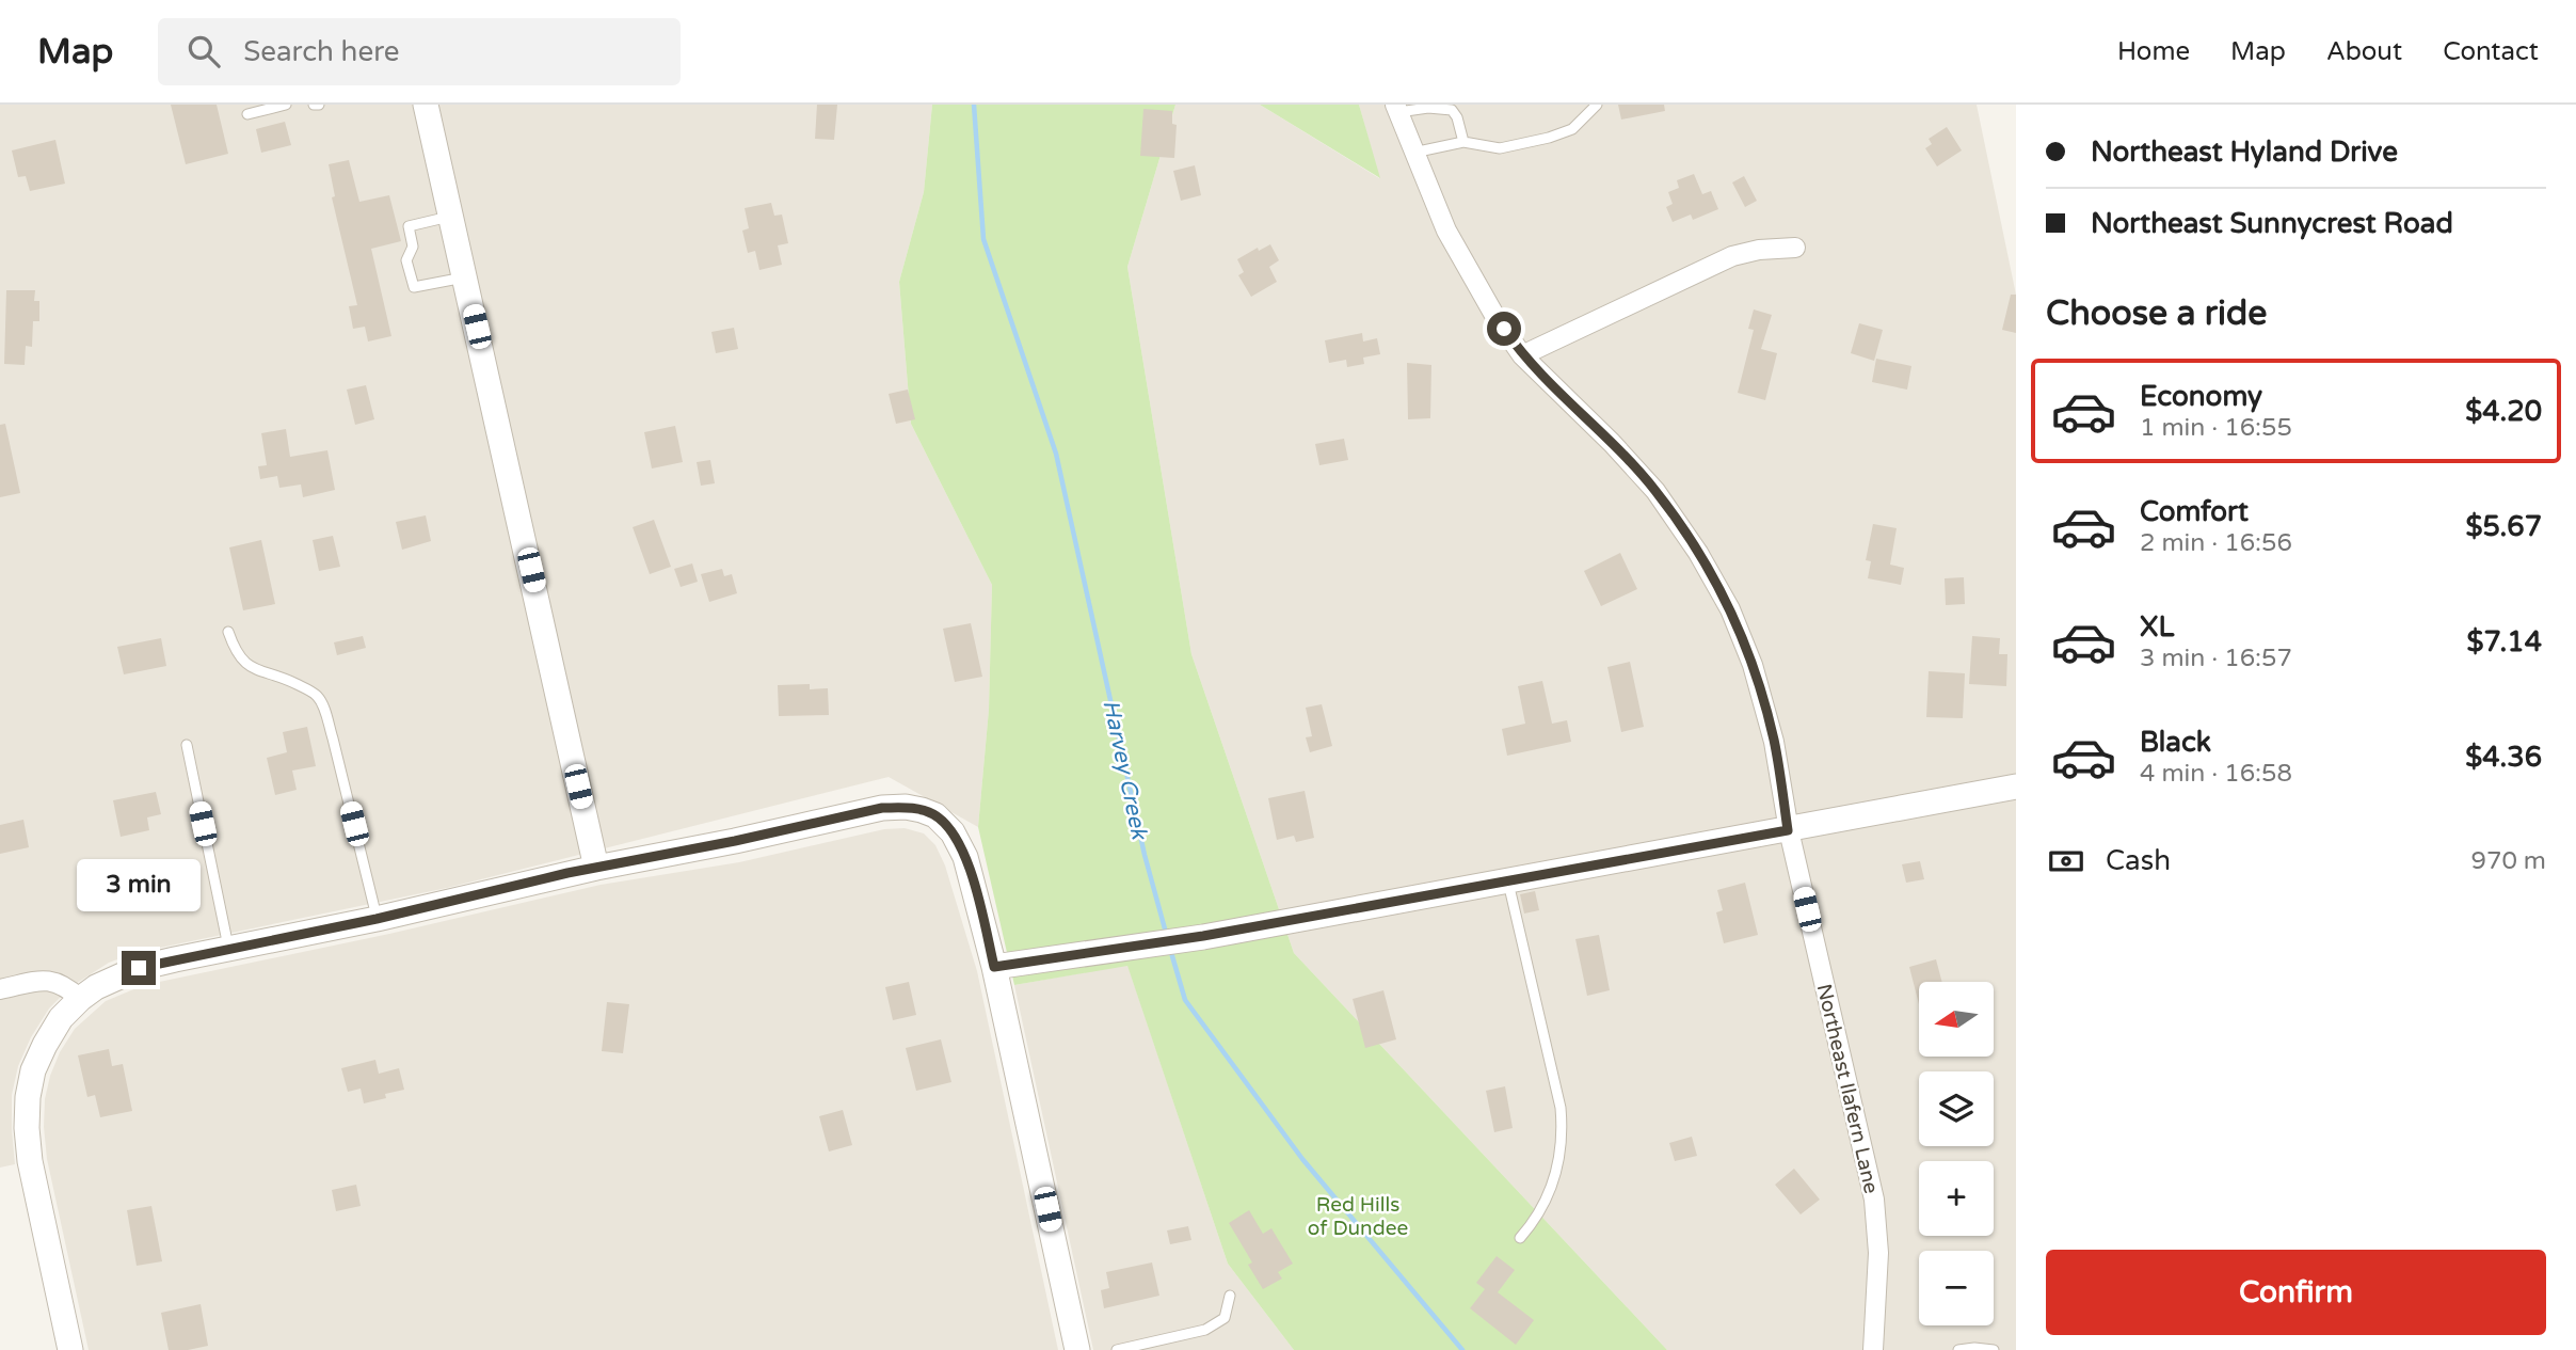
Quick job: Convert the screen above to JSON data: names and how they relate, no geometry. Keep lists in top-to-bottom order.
{
  "streets": {
    "street": ["Northeast Ilafern Lane"]
  },
  "water": ["Harvey Creek"],
  "parks": ["Red Hills of Dundee"],
  "north": "left",
  "page": {
    "header": "Map",
    "search": "Search here",
    "nav": [
      "Home",
      "Map",
      "About",
      "Contact"
    ],
    "banner": ["Northeast Hyland Drive", "Northeast Sunnycrest Road"],
    "heading": "Choose a ride",
    "list": [
      {
        "name": "Economy",
        "note": "1 min · 16:55",
        "value": "$4.20"
      },
      {
        "name": "Comfort",
        "note": "2 min · 16:56",
        "value": "$5.67"
      },
      {
        "name": "XL",
        "note": "3 min · 16:57",
        "value": "$7.14"
      },
      {
        "name": "Black",
        "note": "4 min · 16:58",
        "value": "$4.36"
      }
    ],
    "pay": ["Cash", "970 m"],
    "bubble": "3 min",
    "map_buttons": ["+", "−"],
    "buttons": "Confirm"
  }
}
